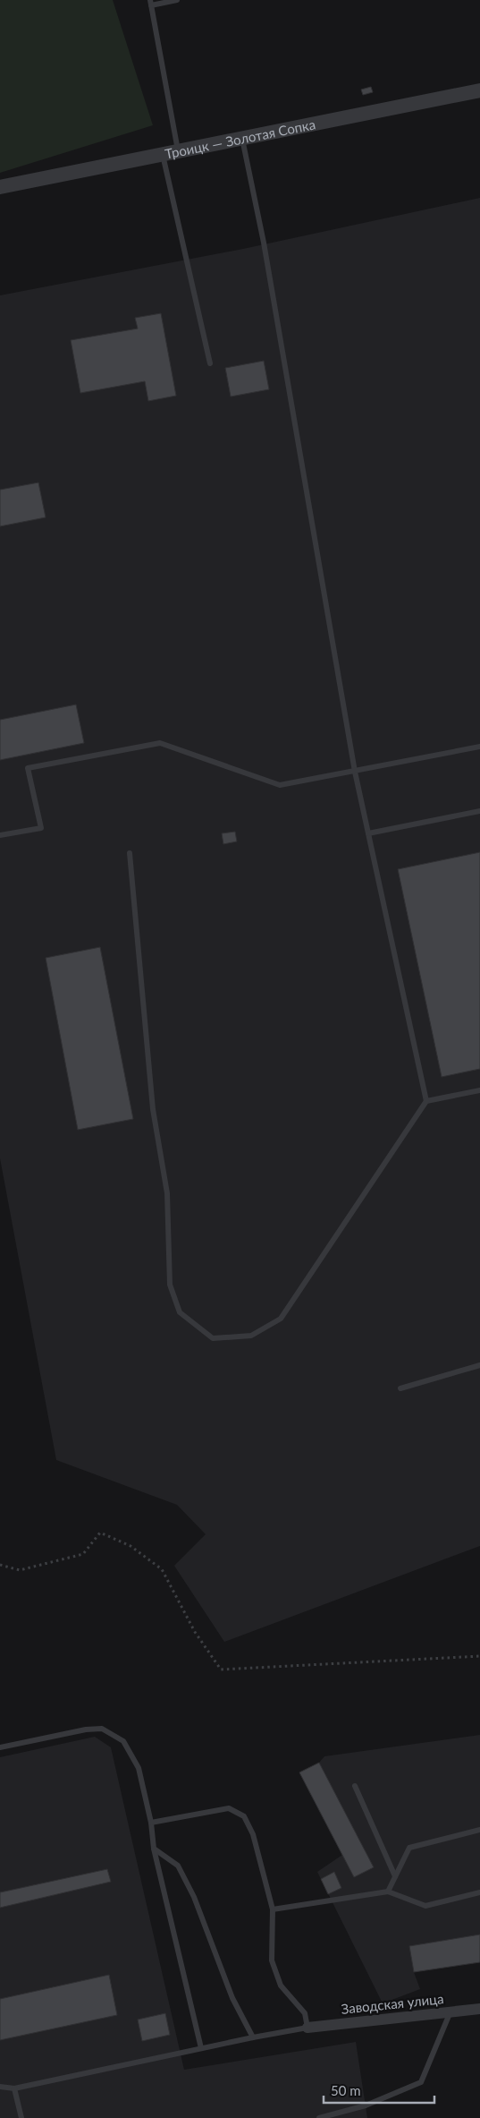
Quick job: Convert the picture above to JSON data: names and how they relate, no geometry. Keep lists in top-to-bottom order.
{
  "streets": {
    "street": ["Троицк — Золотая Сопка", "Заводская улица"]
  },
  "scale_bar": "50 m"
}
